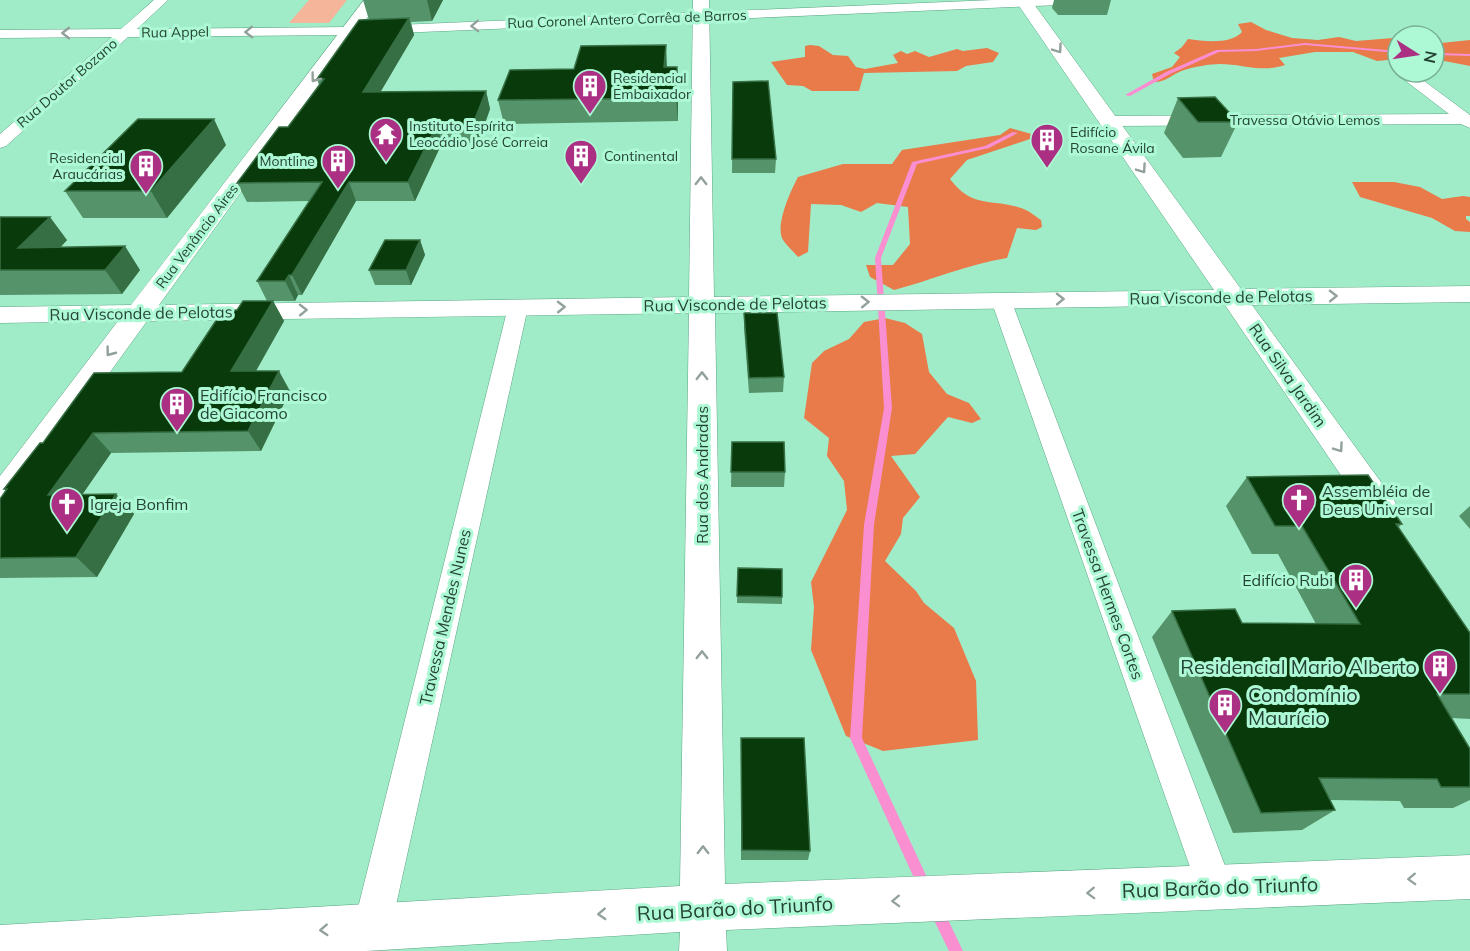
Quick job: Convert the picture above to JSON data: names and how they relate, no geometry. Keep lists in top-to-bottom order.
{
  "streets": {
    "street": [
      "Rua Coronel Antero Corrêa de Barros",
      "Rua Appel",
      "Rua Doutor Bozano",
      "Travessa Otávio Lemos",
      "Rua Venâncio Aires",
      "Rua Visconde de Pelotas",
      "Rua Silva Jardim",
      "Rua dos Andradas",
      "Travessa Hermes Cortes",
      "Travessa Mendes Nunes",
      "Rua Barão do Triunfo"
    ]
  },
  "crossings": [
    ["Rua Coronel Antero Corrêa de Barros", "Rua Appel"],
    ["Rua Coronel Antero Corrêa de Barros", "Rua Venâncio Aires"],
    ["Rua Coronel Antero Corrêa de Barros", "Rua Silva Jardim"],
    ["Rua Coronel Antero Corrêa de Barros", "Rua dos Andradas"],
    ["Rua Appel", "Rua Doutor Bozano"],
    ["Rua Appel", "Rua Venâncio Aires"],
    ["Travessa Otávio Lemos", "Rua Silva Jardim"],
    ["Rua Venâncio Aires", "Rua Visconde de Pelotas"],
    ["Rua Visconde de Pelotas", "Rua Silva Jardim"],
    ["Rua Visconde de Pelotas", "Rua dos Andradas"],
    ["Rua Visconde de Pelotas", "Travessa Hermes Cortes"],
    ["Rua Visconde de Pelotas", "Travessa Mendes Nunes"],
    ["Rua dos Andradas", "Rua Barão do Triunfo"],
    ["Travessa Hermes Cortes", "Rua Barão do Triunfo"],
    ["Travessa Mendes Nunes", "Rua Barão do Triunfo"]
  ],
  "one_way": [
    "Rua Coronel Antero Corrêa de Barros",
    "Rua Appel",
    "Rua Venâncio Aires",
    "Rua Visconde de Pelotas",
    "Rua Silva Jardim",
    "Rua dos Andradas",
    "Rua Barão do Triunfo"
  ],
  "places": {
    "building": [
      "Residencial Embaixador",
      "Edifício Rosane Ávila",
      "Continental",
      "Montline",
      "Residencial Araucárias",
      "Edifício Francisco de Giacomo",
      "Edifício Rubi",
      "Residencial Mario Alberto",
      "Condomínio Maurício"
    ],
    "temple": ["Instituto Espírita Leocádio José Correia"],
    "church": ["Assembléia de Deus Universal", "Igreja Bonfim"]
  },
  "north": "right"
}
